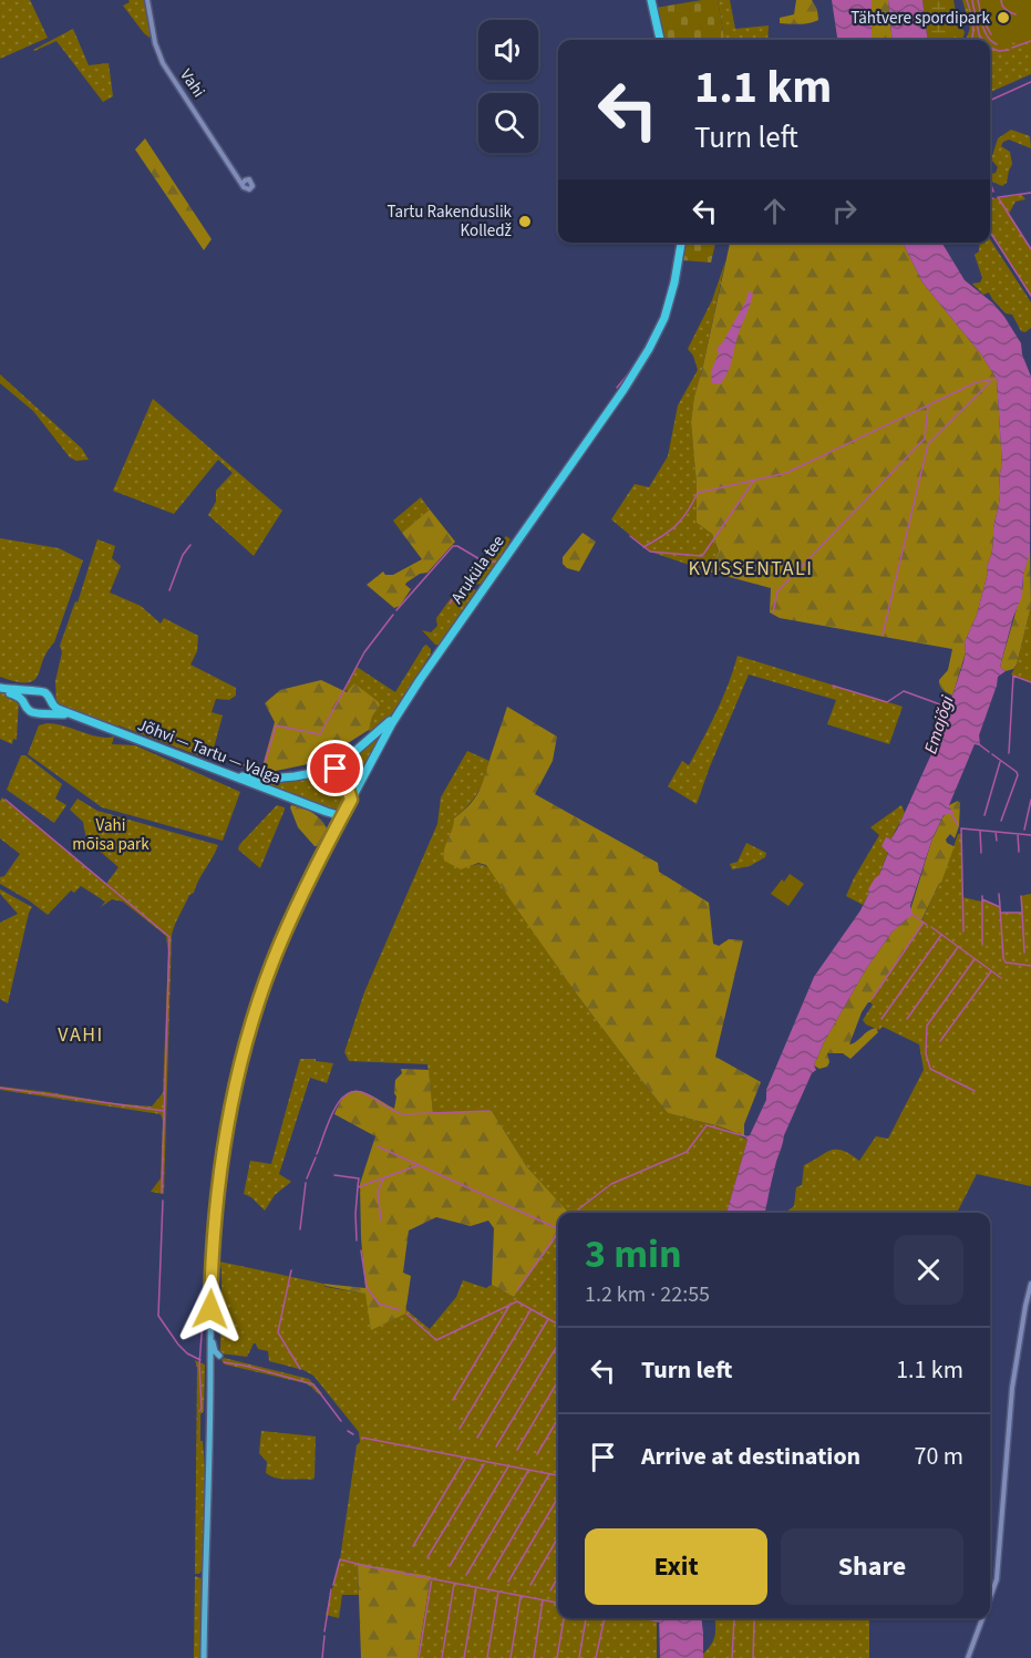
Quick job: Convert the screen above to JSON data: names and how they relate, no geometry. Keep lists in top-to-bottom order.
{
  "streets": {
    "highway": ["Aruküla tee", "Jõhvi — Tartu — Valga"],
    "street": ["Vahi"]
  },
  "districts": ["KVISSENTALI", "VAHI"],
  "water": ["Emajõgi"],
  "parks": ["Vahi mõisa park"],
  "places": ["Tähtvere spordipark", "Tartu Rakenduslik Kolledž"],
  "page": {
    "turn": ["1.1 km", "Turn left"],
    "heading": ["3 min", "1.2 km · 22:55"],
    "list": [
      {
        "name": "Turn left",
        "value": "1.1 km"
      },
      {
        "name": "Arrive at destination",
        "value": "70 m"
      }
    ],
    "buttons": ["Exit", "Share"]
  }
}
